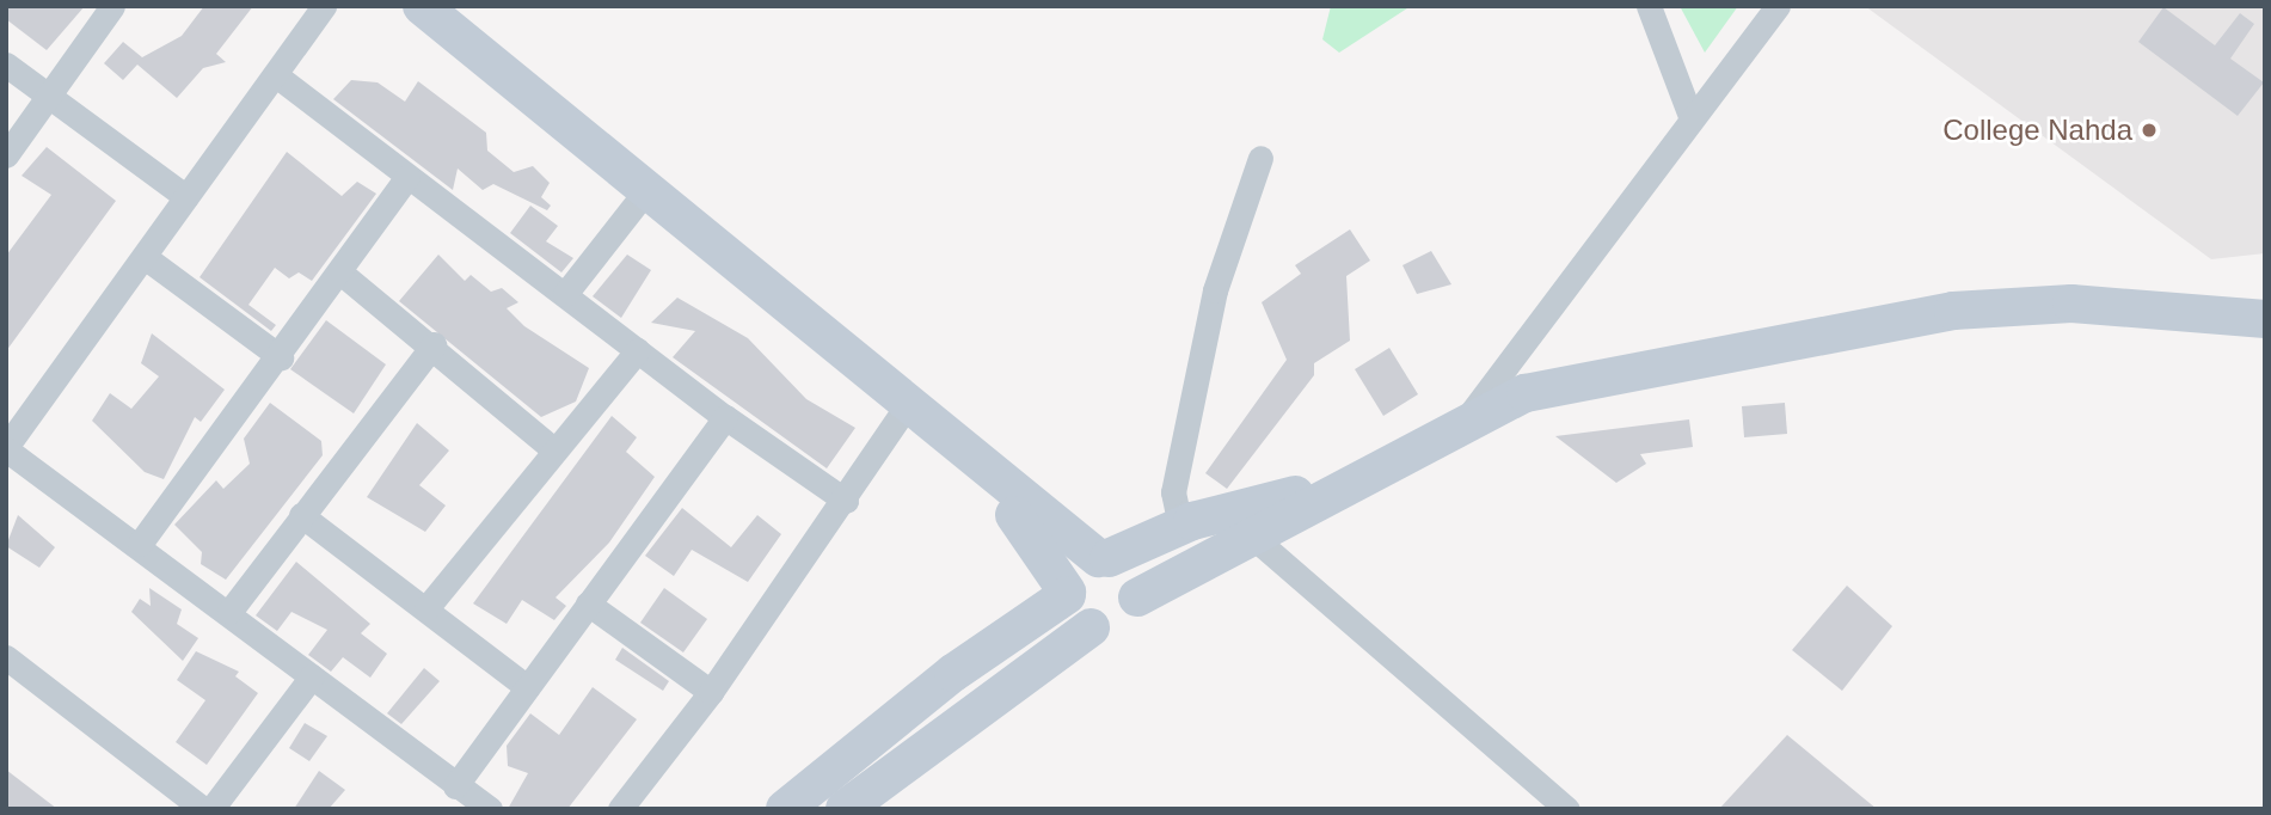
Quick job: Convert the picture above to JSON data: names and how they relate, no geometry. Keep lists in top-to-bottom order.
{
  "places": ["College Nahda"]
}
